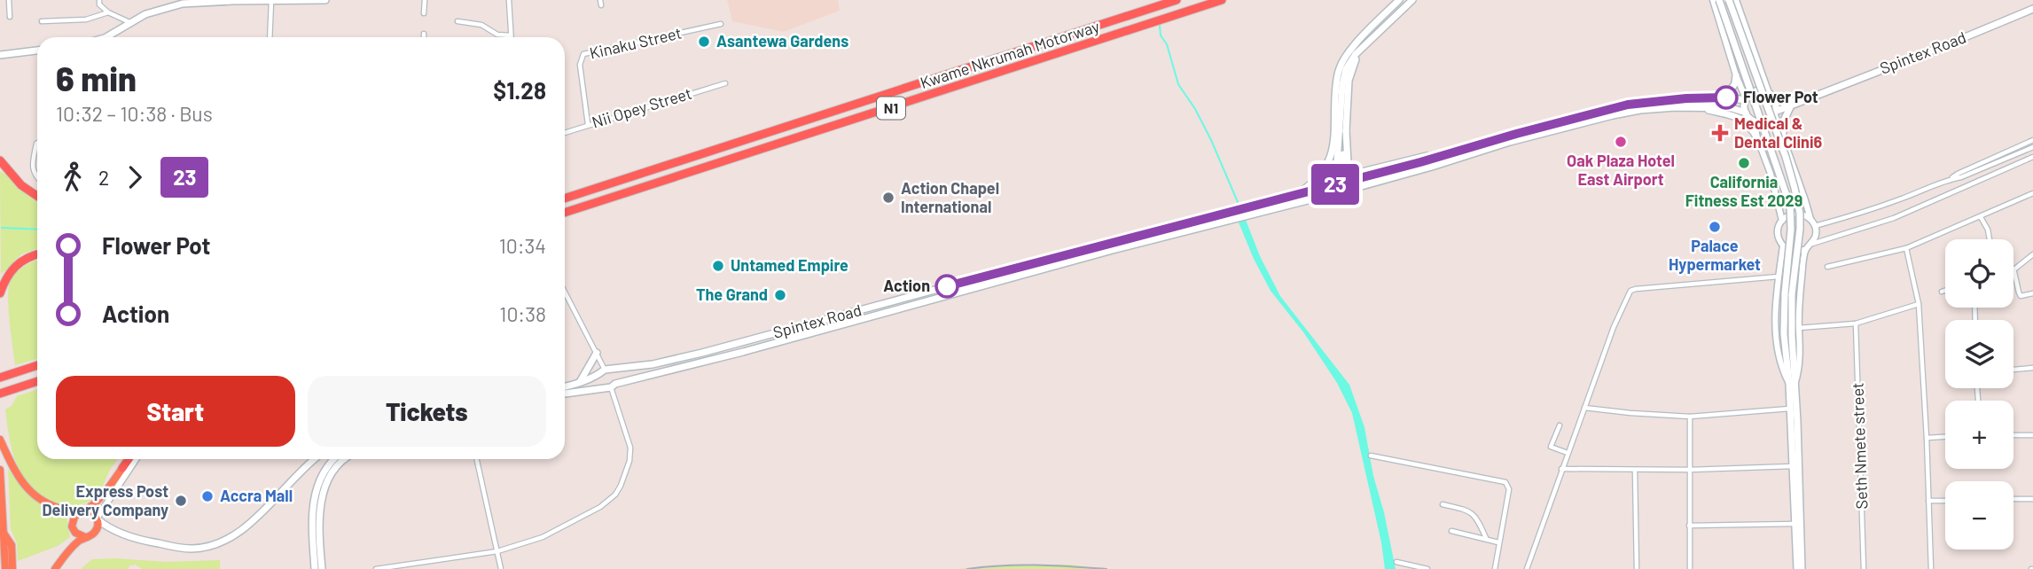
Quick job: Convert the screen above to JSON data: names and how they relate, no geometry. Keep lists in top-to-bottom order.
{
  "streets": {
    "highway": ["Kwame Nkrumah Motorway", "N1"],
    "main road": ["Spintex Road"],
    "street": ["Kinaku Street", "Nii Opey Street", "Seth Nmete street"]
  },
  "crossings": [
    ["Kinaku Street", "Nii Opey Street"]
  ],
  "places": {
    "other": [
      "Asantewa Gardens",
      "Flower Pot",
      "Oak Plaza Hotel East Airport",
      "California Fitness Est 2029",
      "Action Chapel International",
      "Palace Hypermarket",
      "Untamed Empire",
      "Action",
      "The Grand",
      "Accra Mall",
      "Express Post Delivery Company"
    ],
    "health": ["Medical & Dental Clini6"]
  },
  "lines": ["bus line 23"],
  "page": {
    "on_map": "23",
    "heading": ["6 min", "10:32 – 10:38 · Bus", "$1.28"],
    "legs": ["2", "23"],
    "list": [
      {
        "name": "Flower Pot",
        "value": "10:34"
      },
      {
        "name": "Action",
        "value": "10:38"
      }
    ],
    "map_buttons": ["+", "−"],
    "buttons": ["Start", "Tickets"]
  }
}
